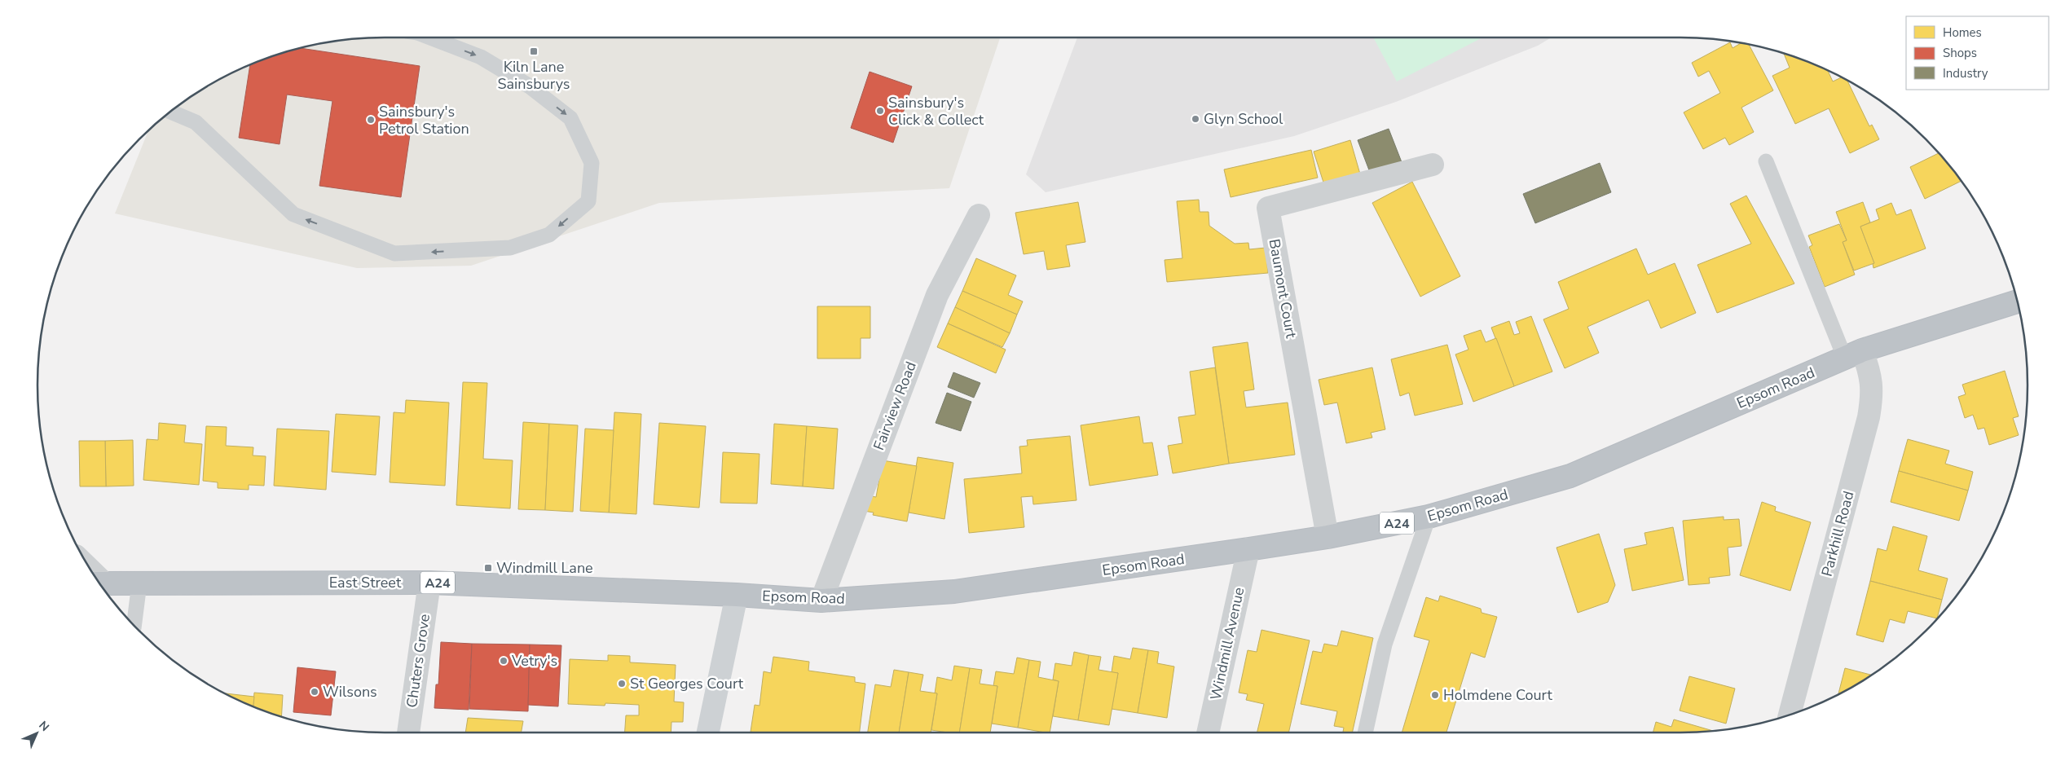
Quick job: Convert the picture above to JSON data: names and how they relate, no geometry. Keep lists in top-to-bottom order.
{
  "streets": {
    "highway": ["Epsom Road", "A24", "East Street"],
    "street": [
      "Baumont Court",
      "Fairview Road",
      "Parkhill Road",
      "Windmill Avenue",
      "Chuters Grove"
    ]
  },
  "crossings": [
    ["Baumont Court", "Epsom Road"],
    ["Epsom Road", "Fairview Road"],
    ["Epsom Road", "Parkhill Road"],
    ["Epsom Road", "East Street"],
    ["Epsom Road", "Windmill Avenue"],
    ["East Street", "Chuters Grove"]
  ],
  "places": {
    "transit": ["Kiln Lane Sainsburys", "Windmill Lane"],
    "other": [
      "Sainsbury's Click & Collect",
      "Glyn School",
      "Sainsbury's Petrol Station",
      "Vetry's",
      "St Georges Court",
      "Wilsons",
      "Holmdene Court"
    ]
  },
  "legend": ["Homes", "Shops", "Industry"],
  "north": "top right"
}
